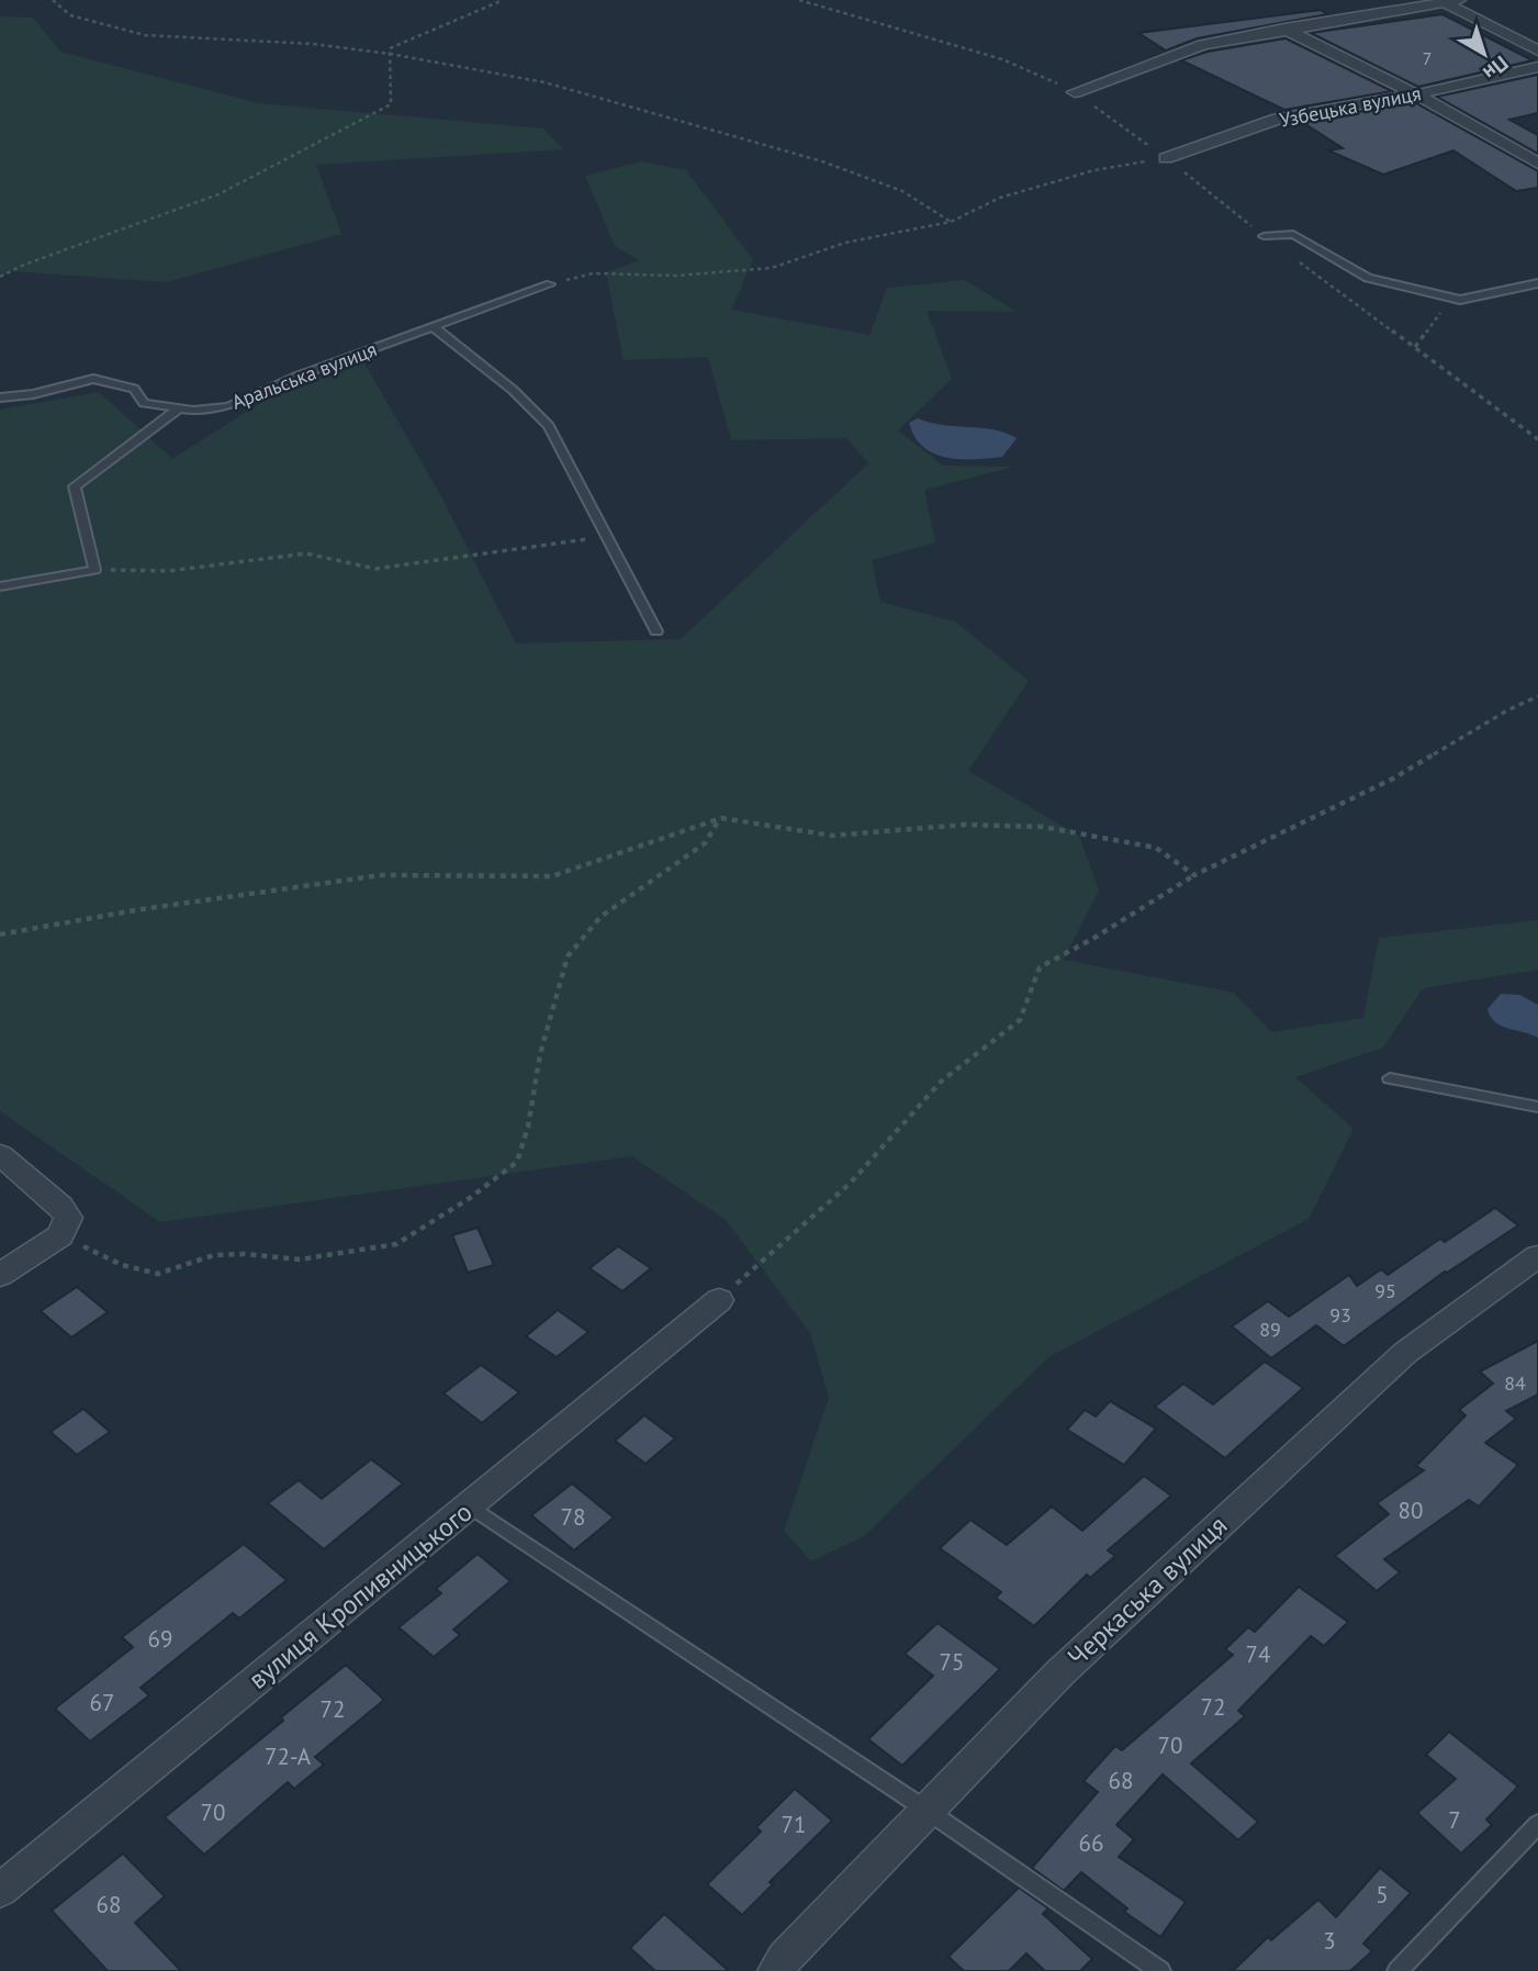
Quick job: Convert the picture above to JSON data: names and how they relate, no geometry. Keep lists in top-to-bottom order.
{
  "streets": {
    "street": ["Узбецька вулиця", "Черкаська вулиця", "вулиця Кропивницького"],
    "lane": ["Аральська вулиця"]
  },
  "house_numbers": [
    "7",
    "95",
    "93",
    "89",
    "84",
    "80",
    "78",
    "69",
    "74",
    "75",
    "67",
    "72",
    "72",
    "70",
    "72-А",
    "68",
    "70",
    "7",
    "71",
    "66",
    "5",
    "68",
    "3"
  ],
  "north": "bottom right"
}
